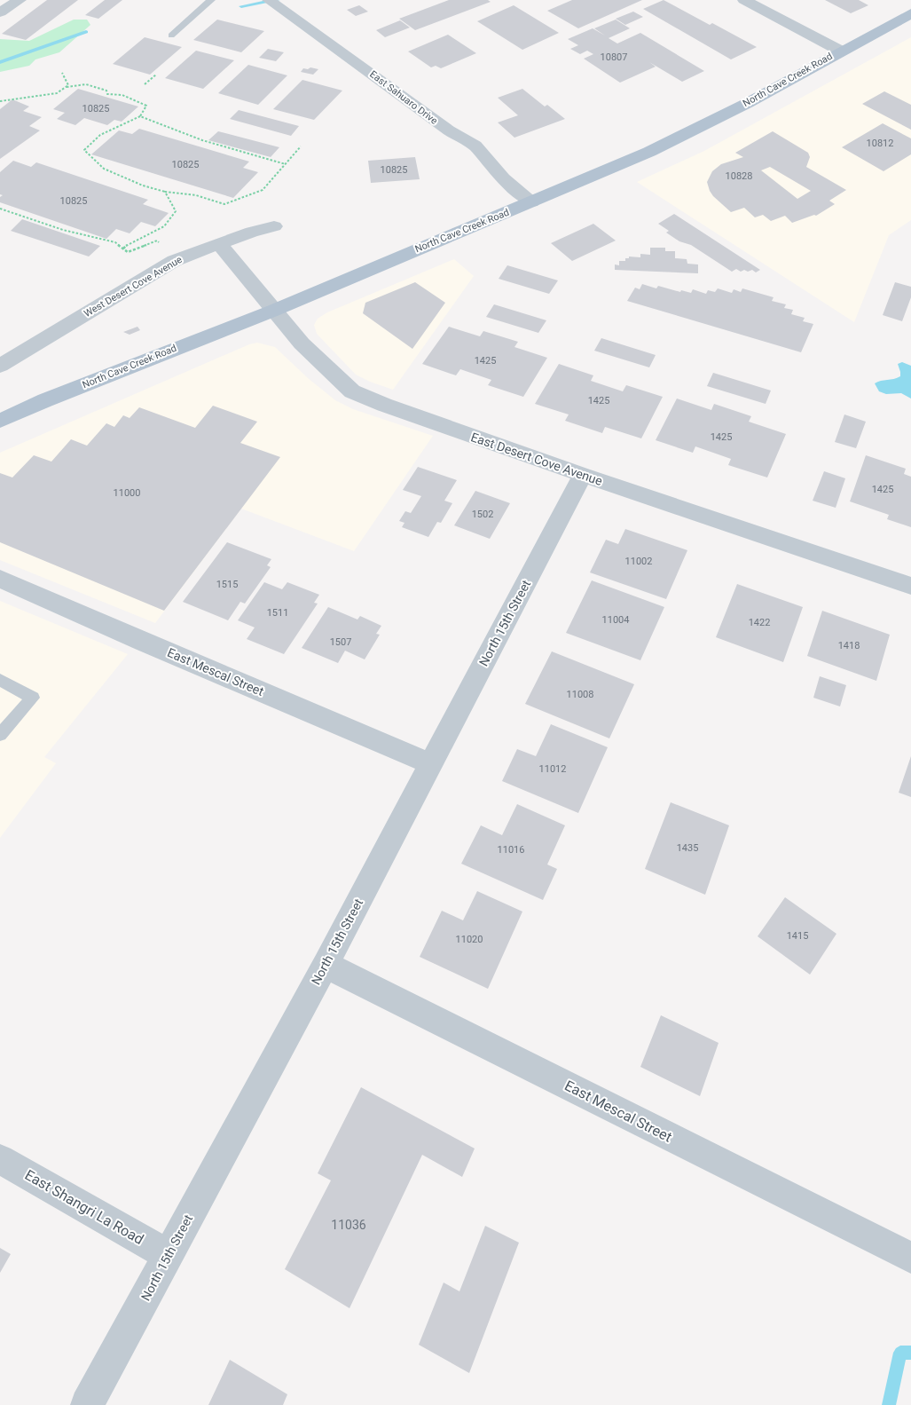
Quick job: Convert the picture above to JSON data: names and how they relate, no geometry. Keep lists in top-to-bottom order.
{
  "streets": {
    "main road": ["North Cave Creek Road"],
    "street": [
      "East Sahuaro Drive",
      "West Desert Cove Avenue",
      "East Desert Cove Avenue",
      "North 15th Street",
      "East Mescal Street",
      "East Shangri La Road"
    ]
  },
  "crossings": [
    ["North Cave Creek Road", "East Sahuaro Drive"],
    ["North Cave Creek Road", "East Desert Cove Avenue"],
    ["West Desert Cove Avenue", "East Desert Cove Avenue"],
    ["East Desert Cove Avenue", "North 15th Street"],
    ["North 15th Street", "East Mescal Street"],
    ["North 15th Street", "East Shangri La Road"]
  ],
  "house_numbers": [
    "10807",
    "10825",
    "10812",
    "10825",
    "10825",
    "10828",
    "10825",
    "1425",
    "1425",
    "1425",
    "1425",
    "11000",
    "1502",
    "11002",
    "1515",
    "1511",
    "11004",
    "1422",
    "1507",
    "1418",
    "11008",
    "11012",
    "1435",
    "11016",
    "1415",
    "11020",
    "11036"
  ]
}
